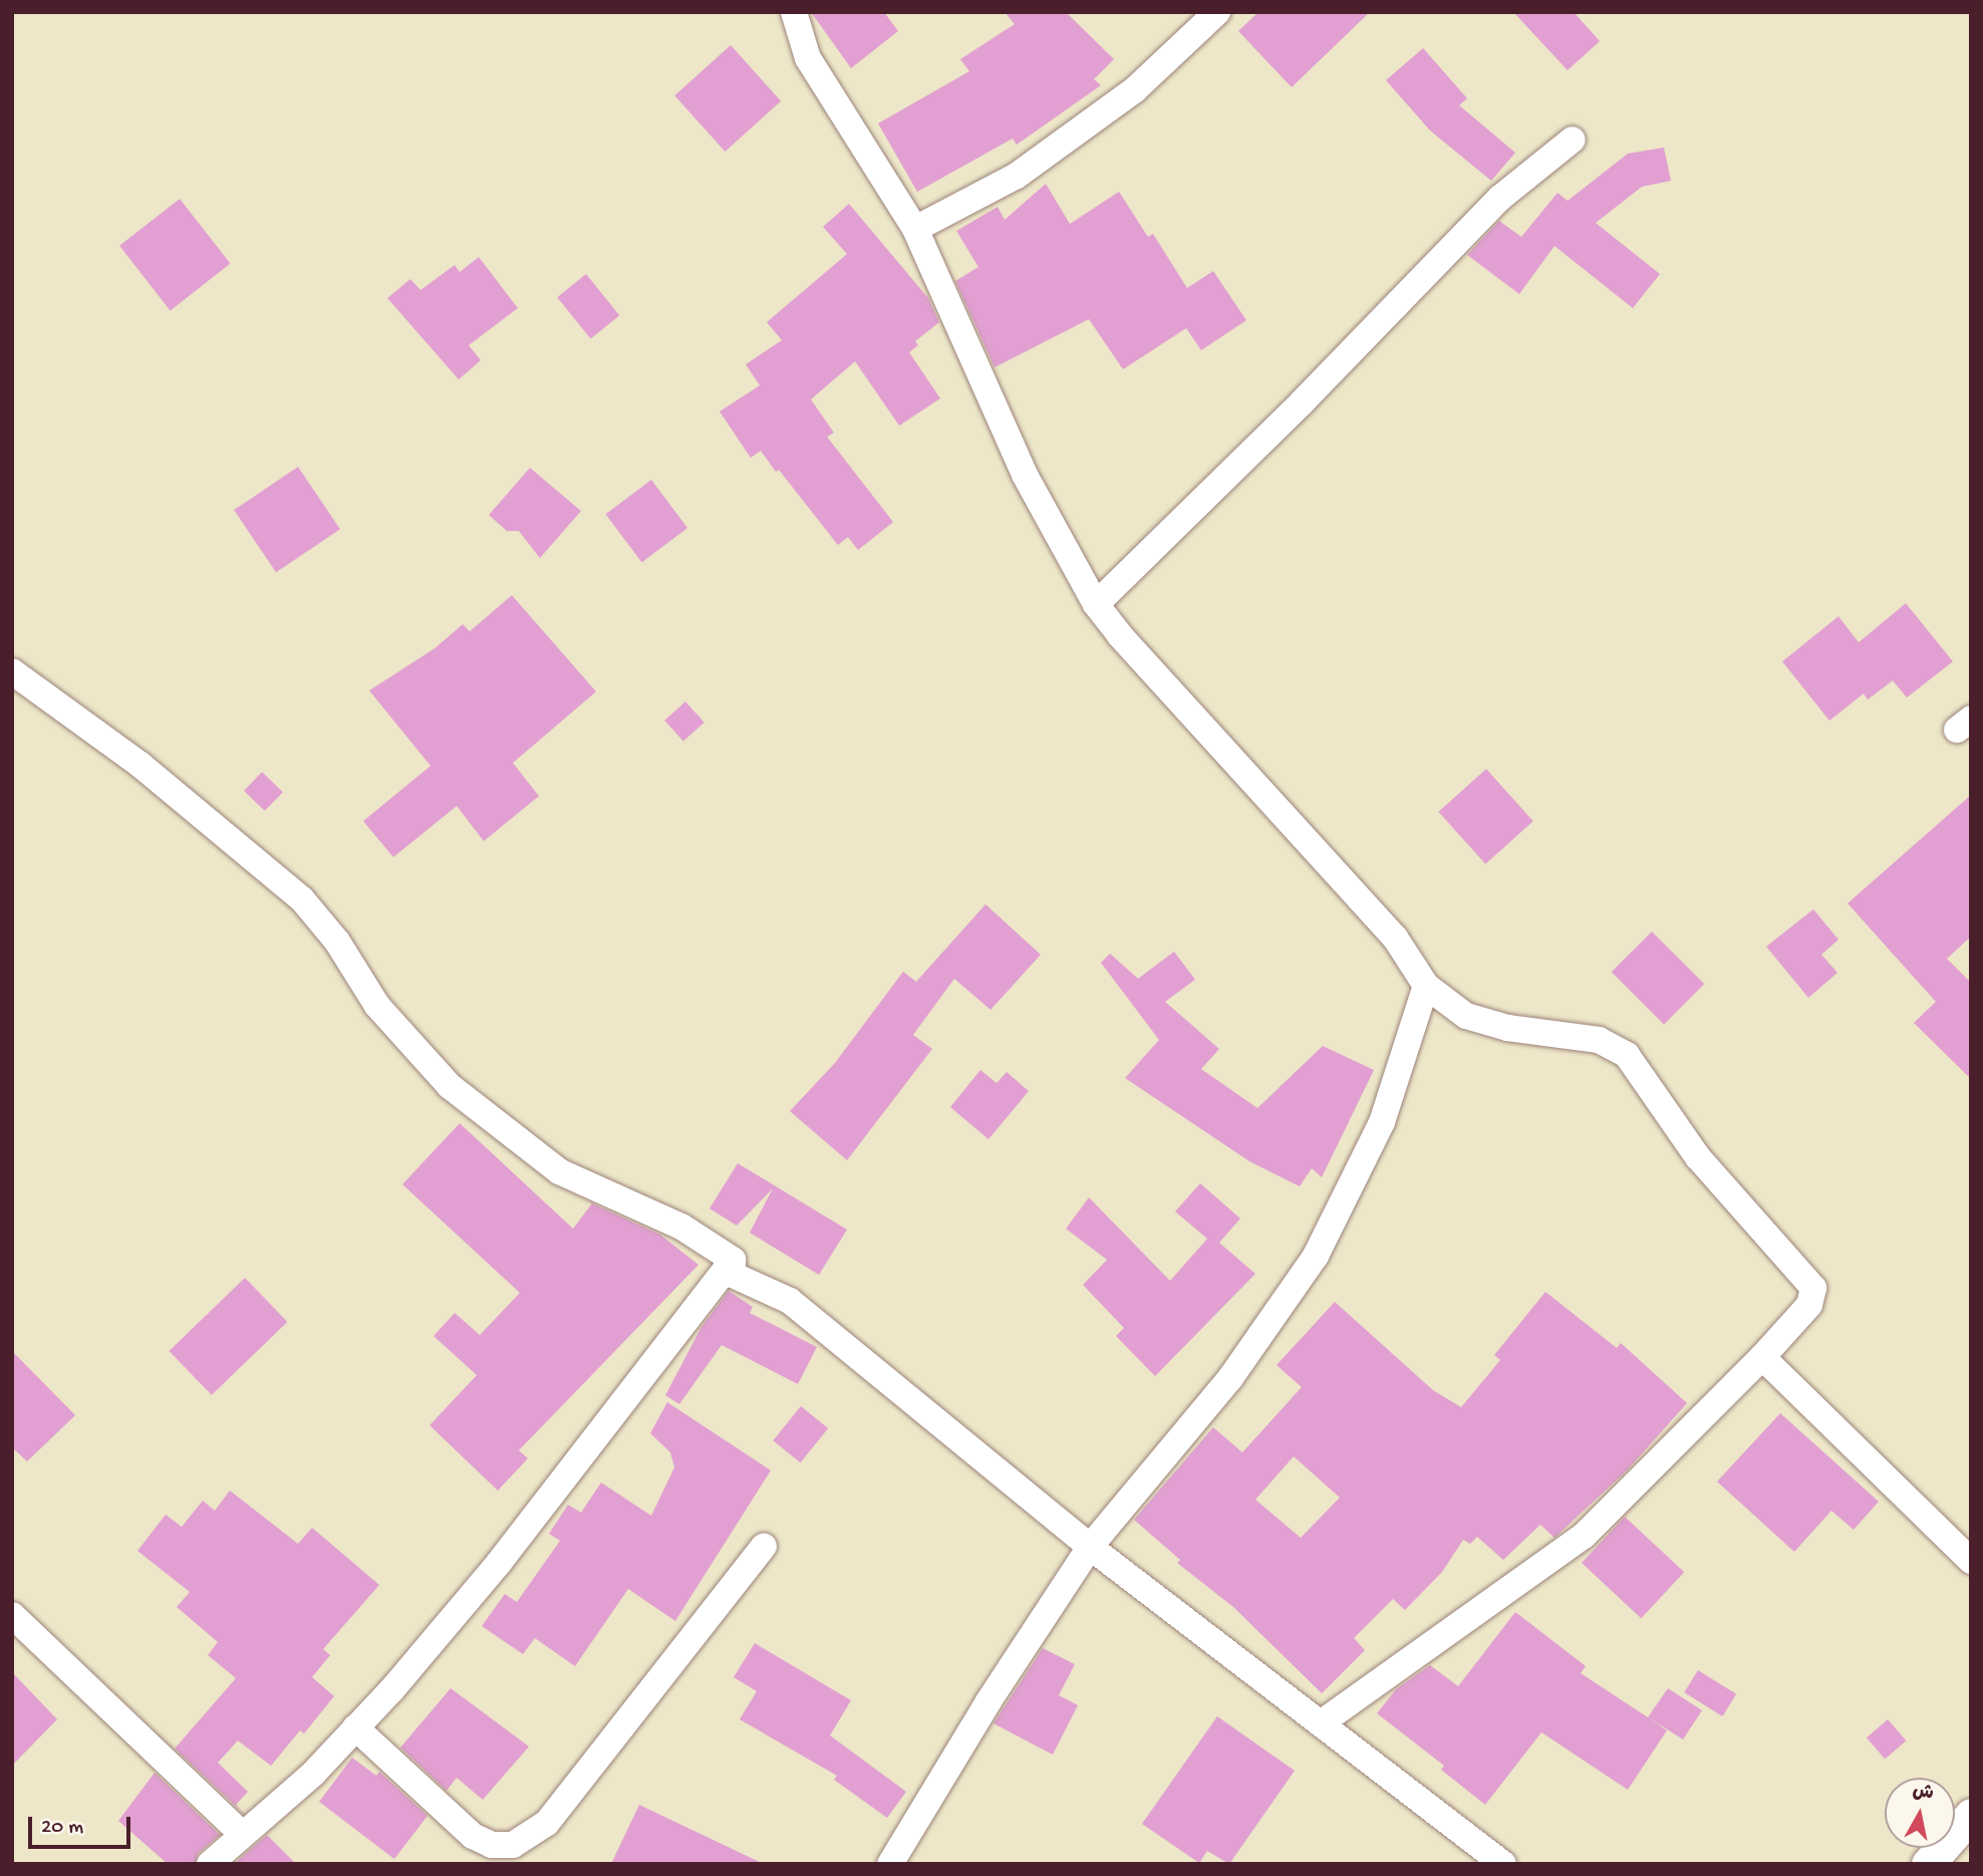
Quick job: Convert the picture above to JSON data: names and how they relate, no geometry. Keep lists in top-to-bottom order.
{
  "scale_bar": "20 m",
  "north": "top"
}
